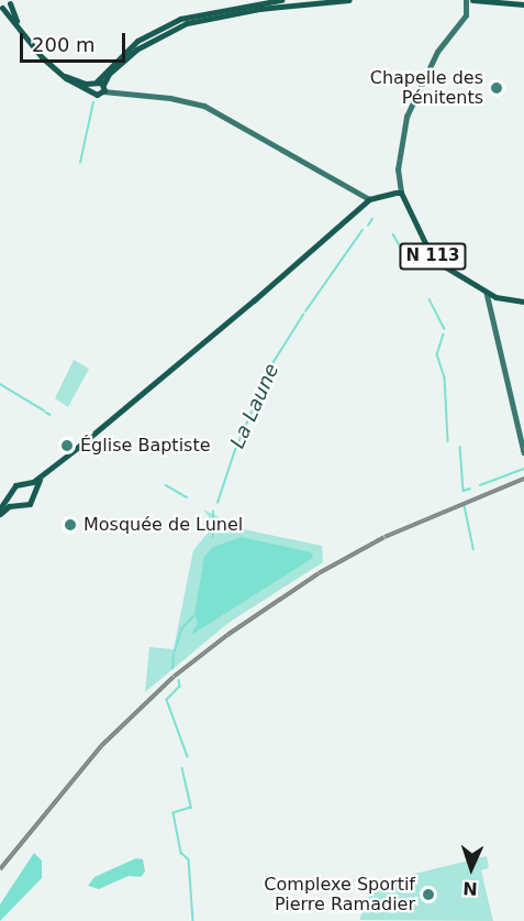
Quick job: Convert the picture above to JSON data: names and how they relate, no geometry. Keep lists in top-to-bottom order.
{
  "streets": {
    "main road": ["N 113"]
  },
  "water": ["La Laune"],
  "places": [
    "Chapelle des Pénitents",
    "Église Baptiste",
    "Mosquée de Lunel",
    "Complexe Sportif Pierre Ramadier"
  ],
  "scale_bar": "200 m",
  "north": "bottom"
}
